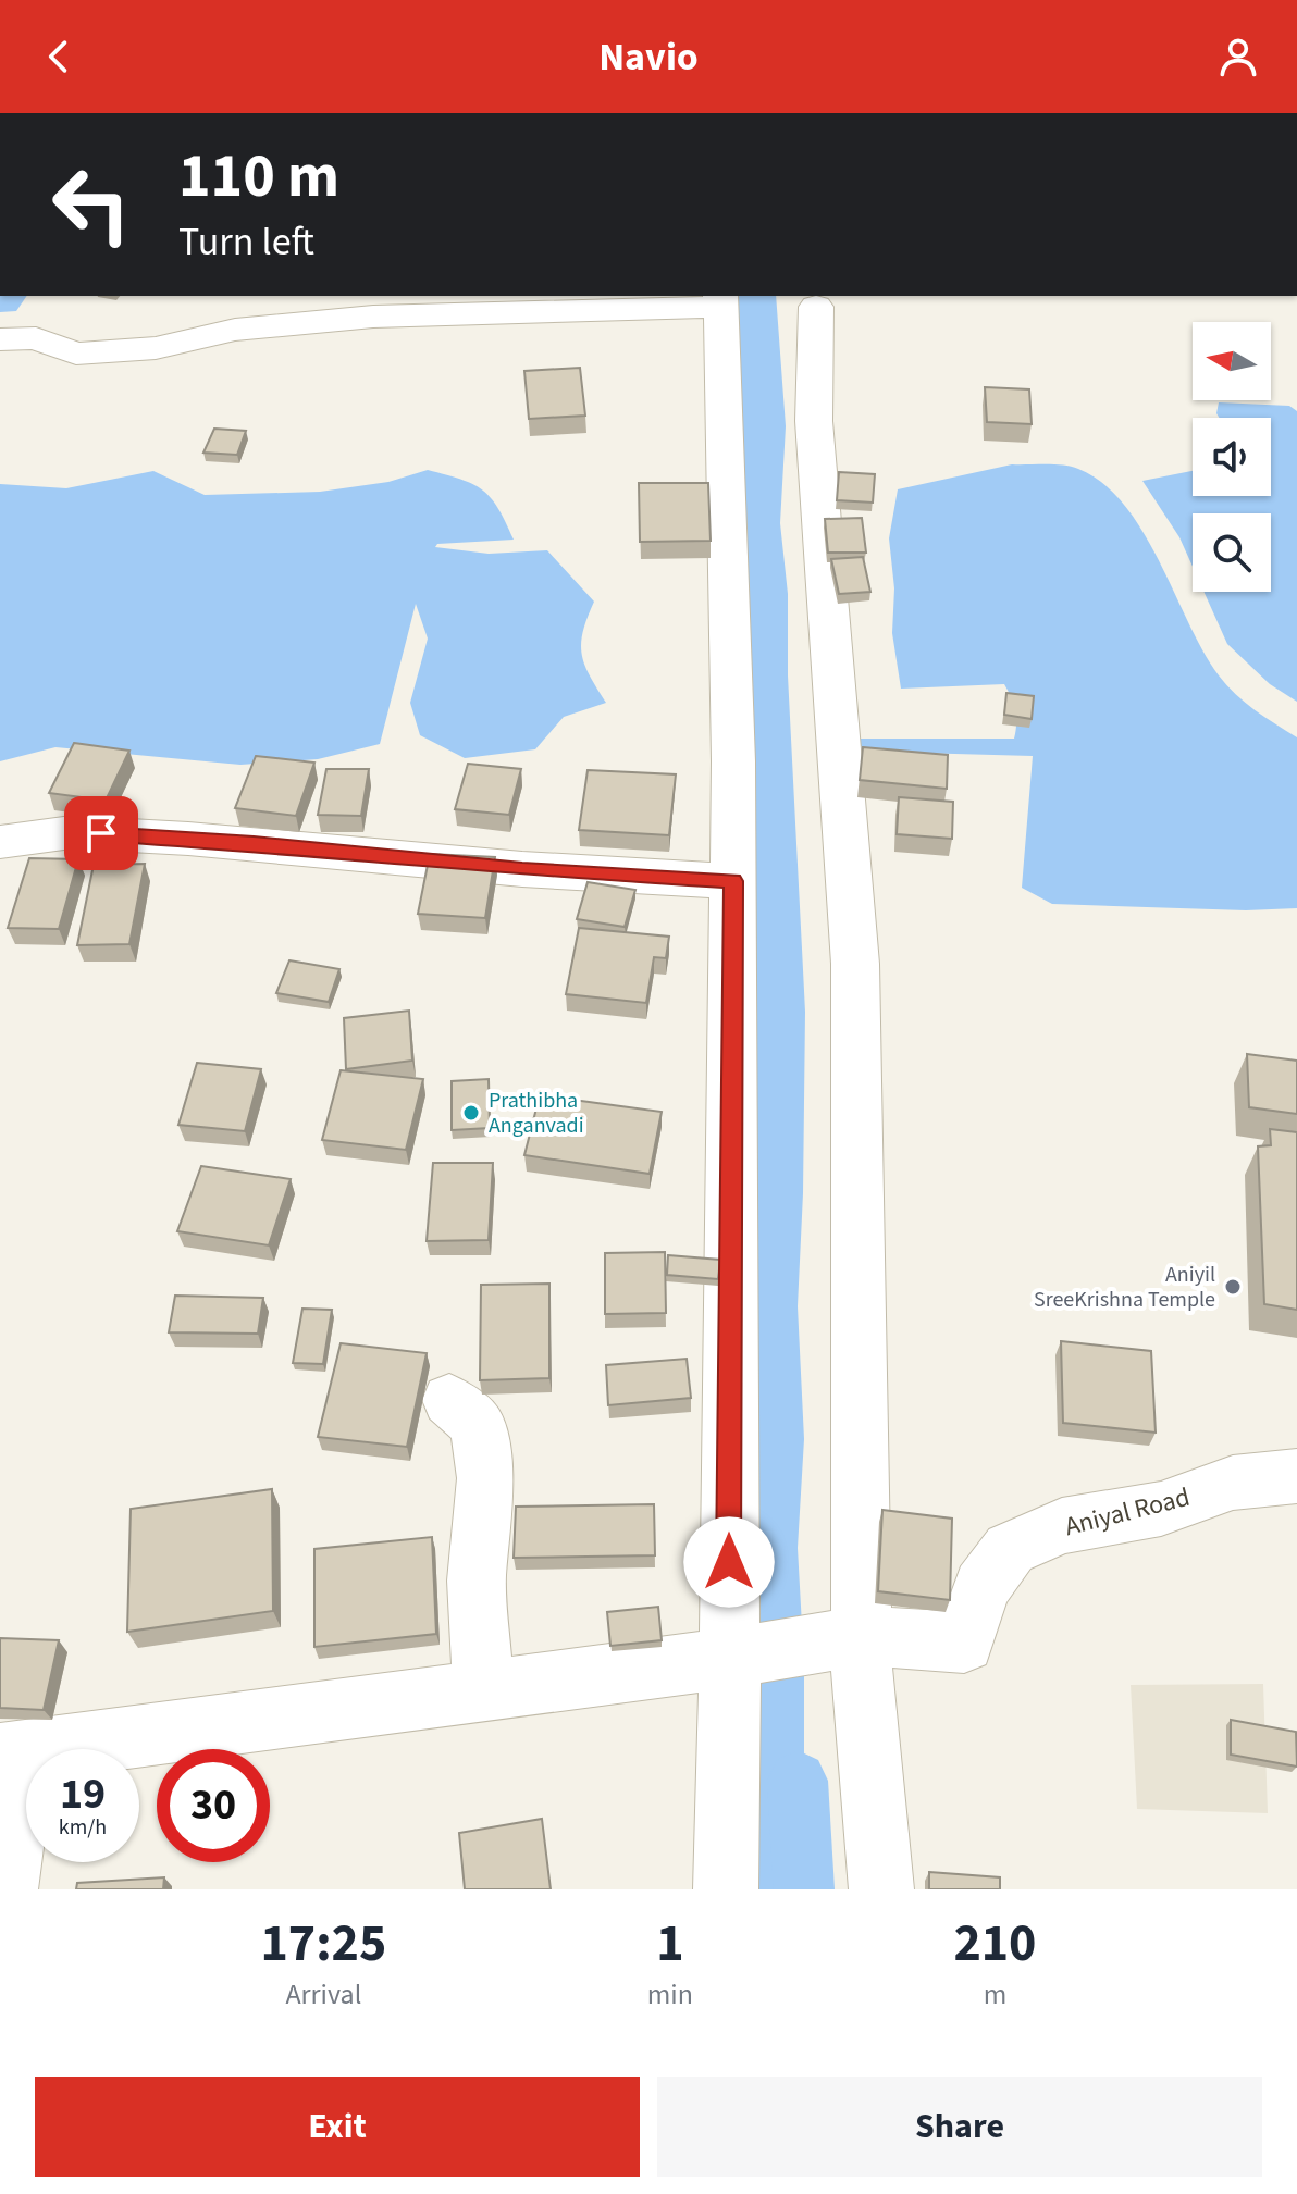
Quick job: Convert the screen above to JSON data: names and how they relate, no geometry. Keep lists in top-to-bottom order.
{
  "streets": {
    "street": ["Aniyal Road"]
  },
  "places": ["Prathibha Anganvadi", "Aniyil SreeKrishna Temple"],
  "north": "left",
  "page": {
    "header": "Navio",
    "turn": ["110 m", "Turn left"],
    "speed": "19 km/h",
    "limit": "30",
    "eta": [
      "17:25",
      "Arrival",
      "1",
      "min",
      "210",
      "m"
    ],
    "buttons": ["Exit", "Share"]
  }
}
